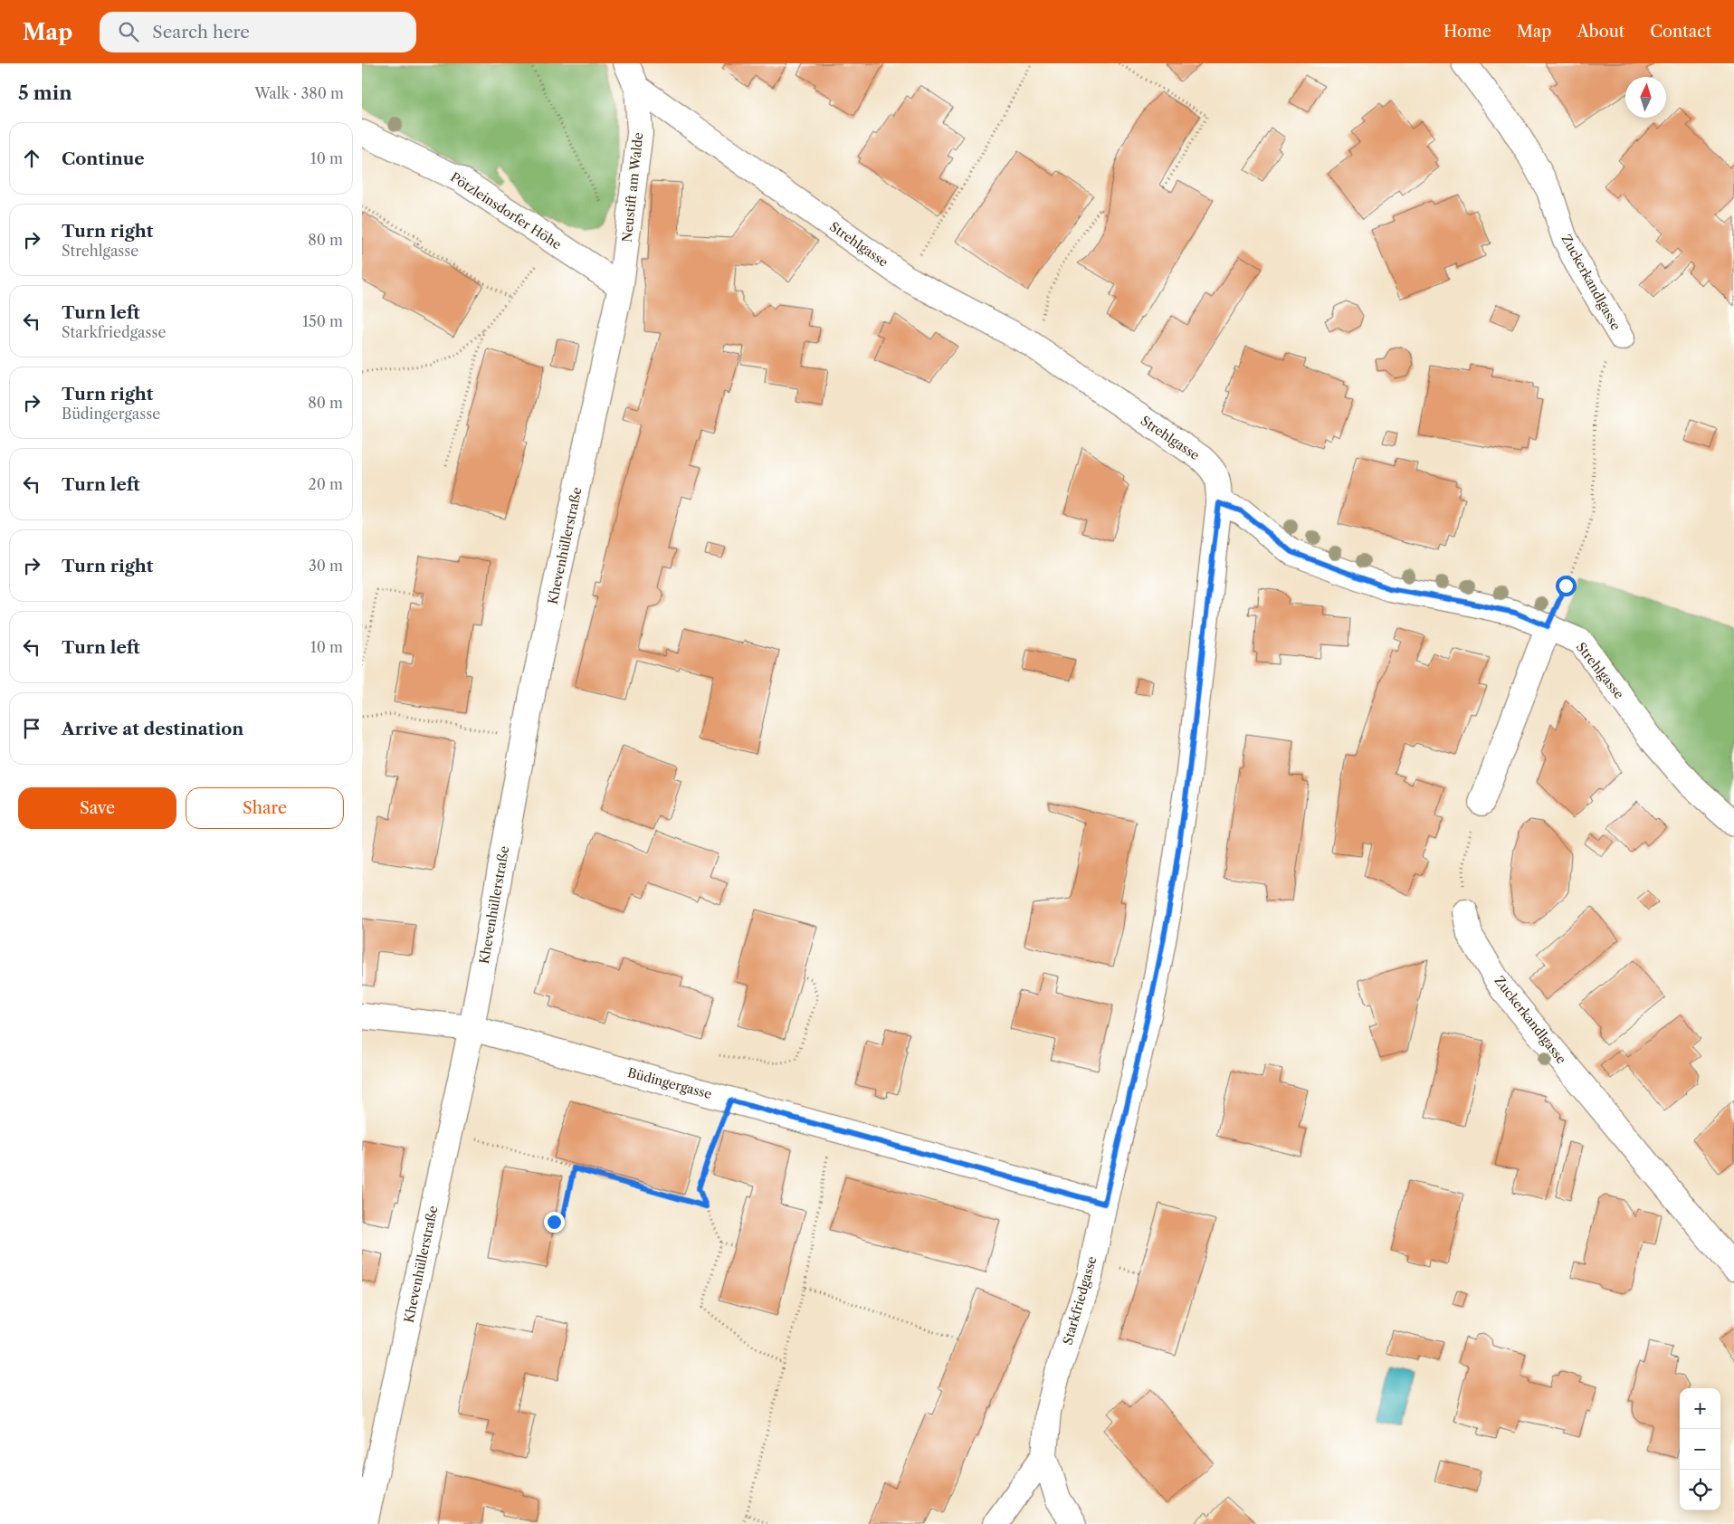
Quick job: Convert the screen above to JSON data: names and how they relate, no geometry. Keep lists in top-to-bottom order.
{
  "streets": {
    "street": [
      "Neustift am Walde",
      "Pötzleinsdorfer Höhe",
      "Strehlgasse",
      "Zuckerkandlgasse",
      "Khevenhüllerstraße",
      "Büdingergasse",
      "Starkfriedgasse"
    ]
  },
  "crossings": [
    ["Neustift am Walde", "Pötzleinsdorfer Höhe"],
    ["Neustift am Walde", "Strehlgasse"],
    ["Neustift am Walde", "Khevenhüllerstraße"],
    ["Pötzleinsdorfer Höhe", "Khevenhüllerstraße"],
    ["Strehlgasse", "Starkfriedgasse"],
    ["Khevenhüllerstraße", "Büdingergasse"],
    ["Büdingergasse", "Starkfriedgasse"]
  ],
  "north": "top",
  "page": {
    "header": "Map",
    "search": "Search here",
    "nav": [
      "Home",
      "Map",
      "About",
      "Contact"
    ],
    "heading": ["5 min", "Walk · 380 m"],
    "list": [
      ["Continue", "10 m"],
      ["Turn right", "Strehlgasse", "80 m"],
      ["Turn left", "Starkfriedgasse", "150 m"],
      ["Turn right", "Büdingergasse", "80 m"],
      ["Turn left", "20 m"],
      ["Turn right", "30 m"],
      ["Turn left", "10 m"],
      "Arrive at destination"
    ],
    "buttons": ["Save", "Share"],
    "map_buttons": ["+", "−"]
  }
}
